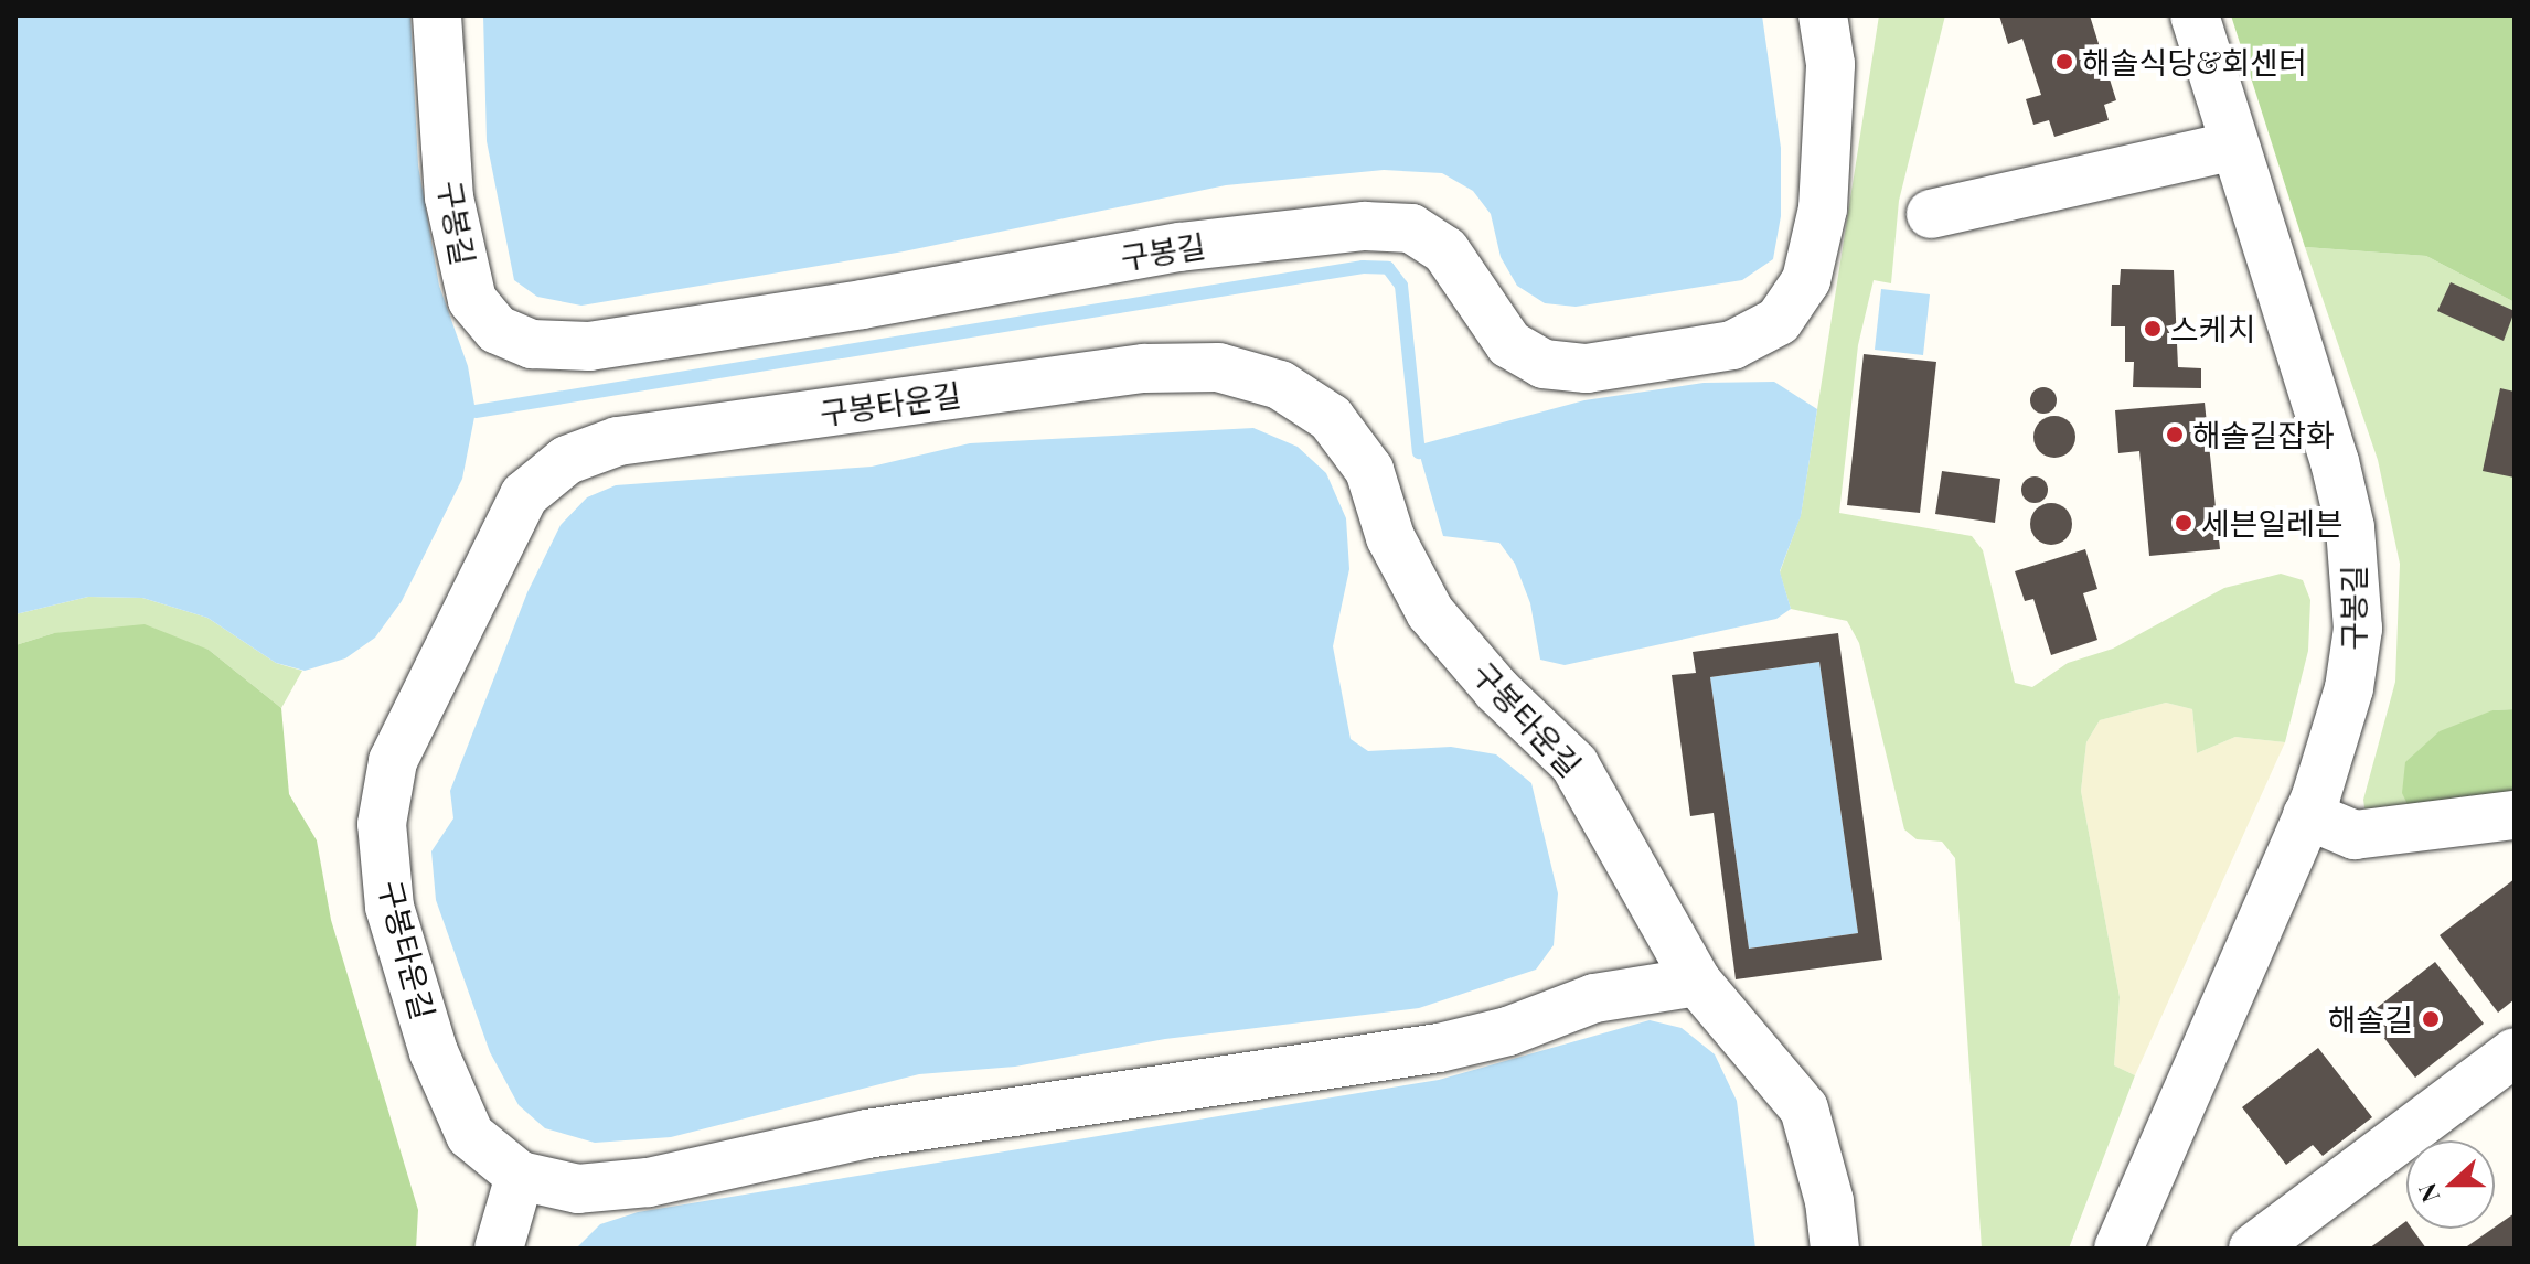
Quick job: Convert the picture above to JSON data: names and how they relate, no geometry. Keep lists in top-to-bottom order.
{
  "streets": {
    "street": ["구봉길", "구봉타운길"]
  },
  "places": [
    "해솔식당&회센터",
    "스케치",
    "해솔길잡화",
    "세븐일레븐",
    "해솔길"
  ],
  "north": "left"
}
